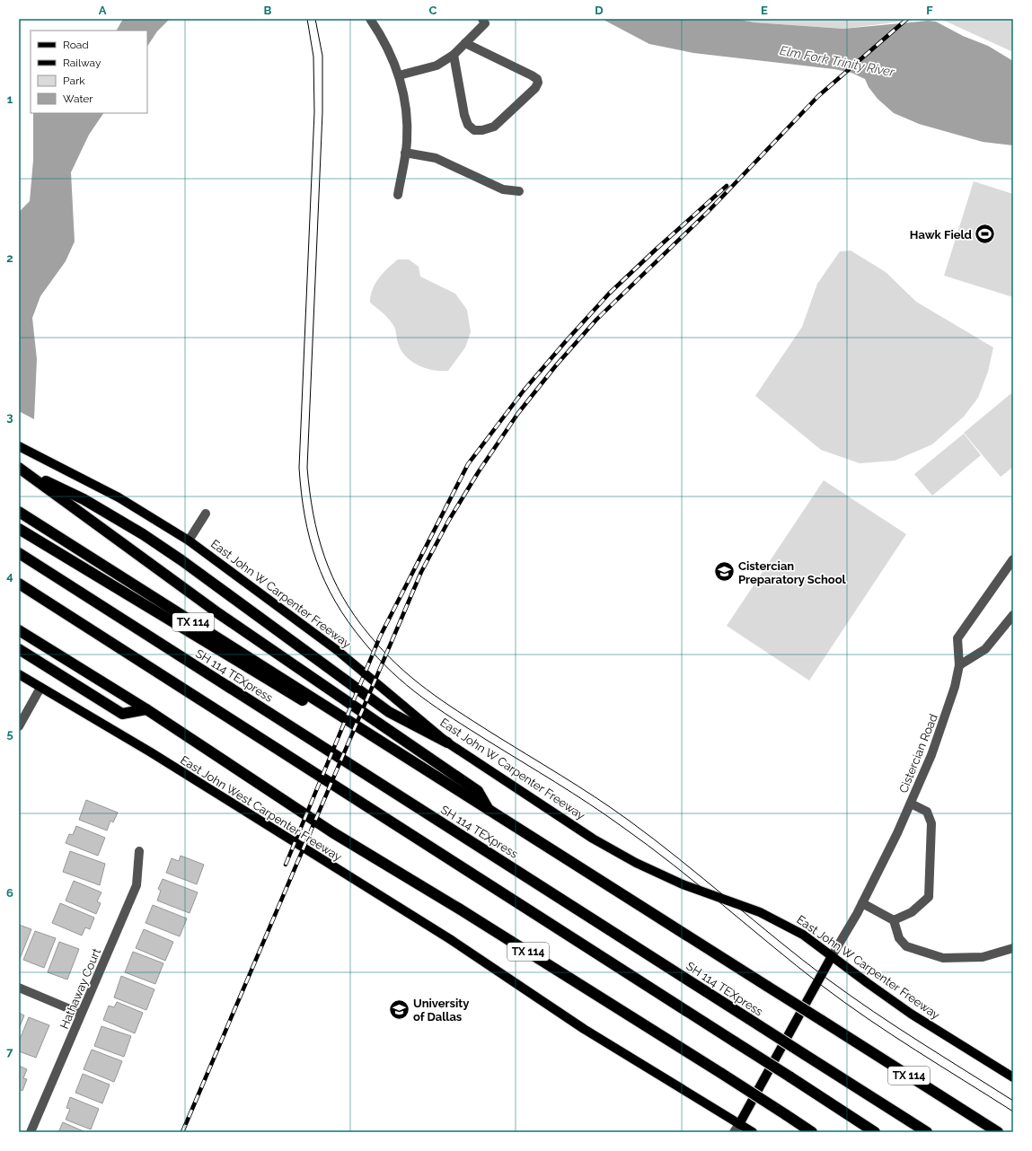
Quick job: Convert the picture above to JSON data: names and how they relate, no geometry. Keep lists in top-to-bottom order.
{
  "streets": {
    "highway": ["TX 114", "SH 114 TEXpress"],
    "main road": ["East John W Carpenter Freeway", "East John West Carpenter Freeway"],
    "street": ["Cistercian Road", "Hathaway Court"]
  },
  "crossings": [
    ["East John W Carpenter Freeway", "Cistercian Road"]
  ],
  "water": ["Elm Fork Trinity River"],
  "places": {
    "sports": ["Hawk Field"],
    "school or university": ["Cistercian Preparatory School", "University of Dallas"]
  },
  "legend": [
    "Road",
    "Railway",
    "Park",
    "Water"
  ],
  "grid": {
    "columns": [
      "A",
      "B",
      "C",
      "D",
      "E",
      "F"
    ],
    "rows": [
      "1",
      "2",
      "3",
      "4",
      "5",
      "6",
      "7"
    ]
  }
}
